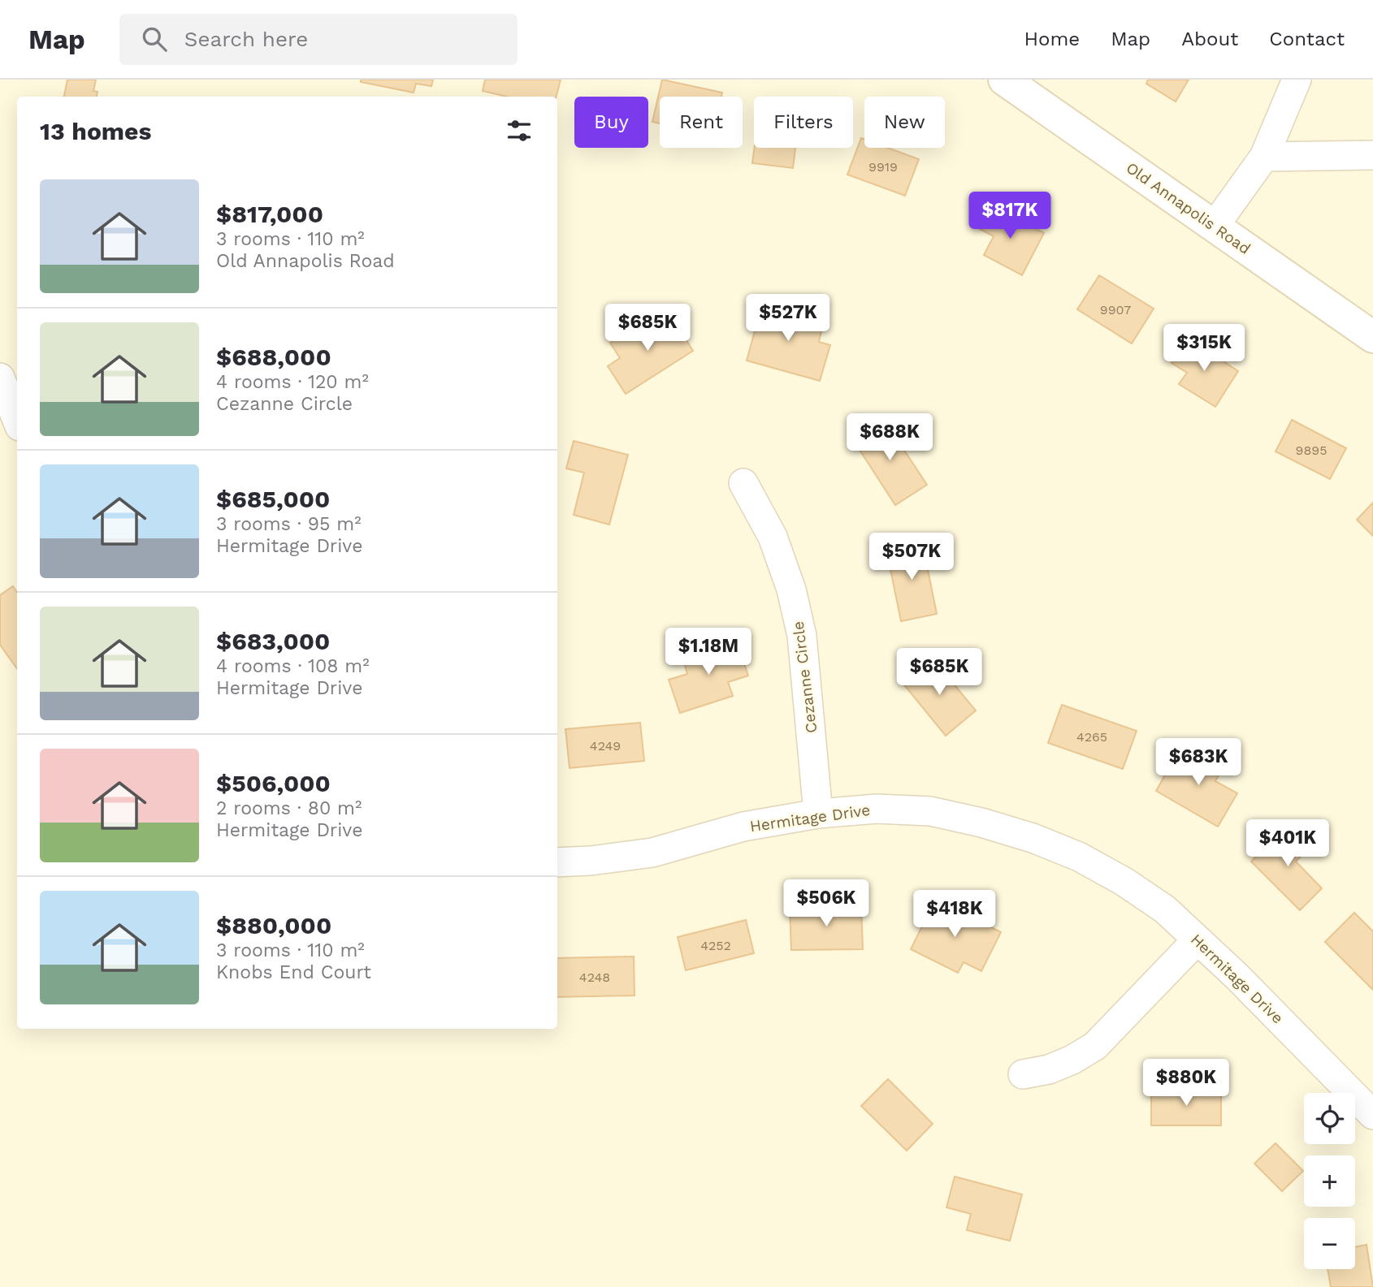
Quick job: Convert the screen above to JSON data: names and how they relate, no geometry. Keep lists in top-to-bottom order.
{
  "streets": {
    "street": ["Old Annapolis Road", "Cezanne Circle", "Hermitage Drive"]
  },
  "crossings": [
    ["Cezanne Circle", "Hermitage Drive"]
  ],
  "house_numbers": [
    "9919",
    "9907",
    "9895",
    "4265",
    "4249",
    "4252",
    "4248"
  ],
  "page": {
    "header": "Map",
    "search": "Search here",
    "nav": [
      "Home",
      "Map",
      "About",
      "Contact"
    ],
    "chip": [
      "Buy",
      "Rent",
      "Filters",
      "New"
    ],
    "heading": "13 homes",
    "list": [
      {
        "name": "$817,000",
        "note": "3 rooms · 110 m² · Old Annapolis Road"
      },
      {
        "name": "$688,000",
        "note": "4 rooms · 120 m² · Cezanne Circle"
      },
      {
        "name": "$685,000",
        "note": "3 rooms · 95 m² · Hermitage Drive"
      },
      {
        "name": "$683,000",
        "note": "4 rooms · 108 m² · Hermitage Drive"
      },
      {
        "name": "$506,000",
        "note": "2 rooms · 80 m² · Hermitage Drive"
      },
      {
        "name": "$880,000",
        "note": "3 rooms · 110 m² · Knobs End Court"
      }
    ],
    "price": [
      "$817K",
      "$527K",
      "$685K",
      "$315K",
      "$688K",
      "$507K",
      "$1.18M",
      "$685K",
      "$683K",
      "$401K",
      "$506K",
      "$418K",
      "$880K"
    ],
    "map_buttons": ["+", "−"]
  }
}
